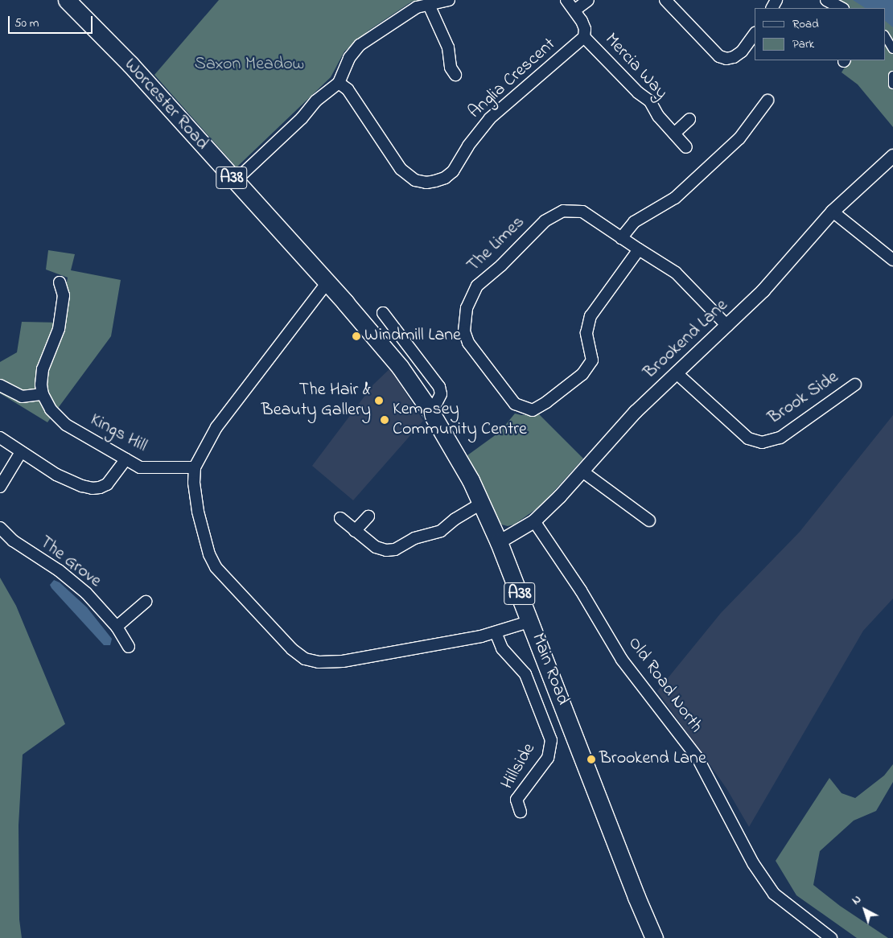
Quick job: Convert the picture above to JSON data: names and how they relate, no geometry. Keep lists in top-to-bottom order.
{
  "streets": {
    "main road": ["Worcester Road", "A38", "Main Road"],
    "street": [
      "Mercia Way",
      "Anglia Crescent",
      "The Limes",
      "Brookend Lane",
      "Brook Side",
      "Kings Hill",
      "The Grove",
      "Old Road North",
      "Hillside"
    ]
  },
  "crossings": [
    ["Mercia Way", "Anglia Crescent"],
    ["Worcester Road", "Main Road"],
    ["The Limes", "Brookend Lane"],
    ["Brookend Lane", "Brook Side"],
    ["Brookend Lane", "Main Road"],
    ["Brookend Lane", "Old Road North"]
  ],
  "parks": ["Saxon Meadow"],
  "places": [
    "Windmill Lane",
    "The Hair & Beauty Gallery",
    "Kempsey Community Centre",
    "Brookend Lane"
  ],
  "legend": ["Road", "Park"],
  "scale_bar": "50 m",
  "north": "top left"
}
